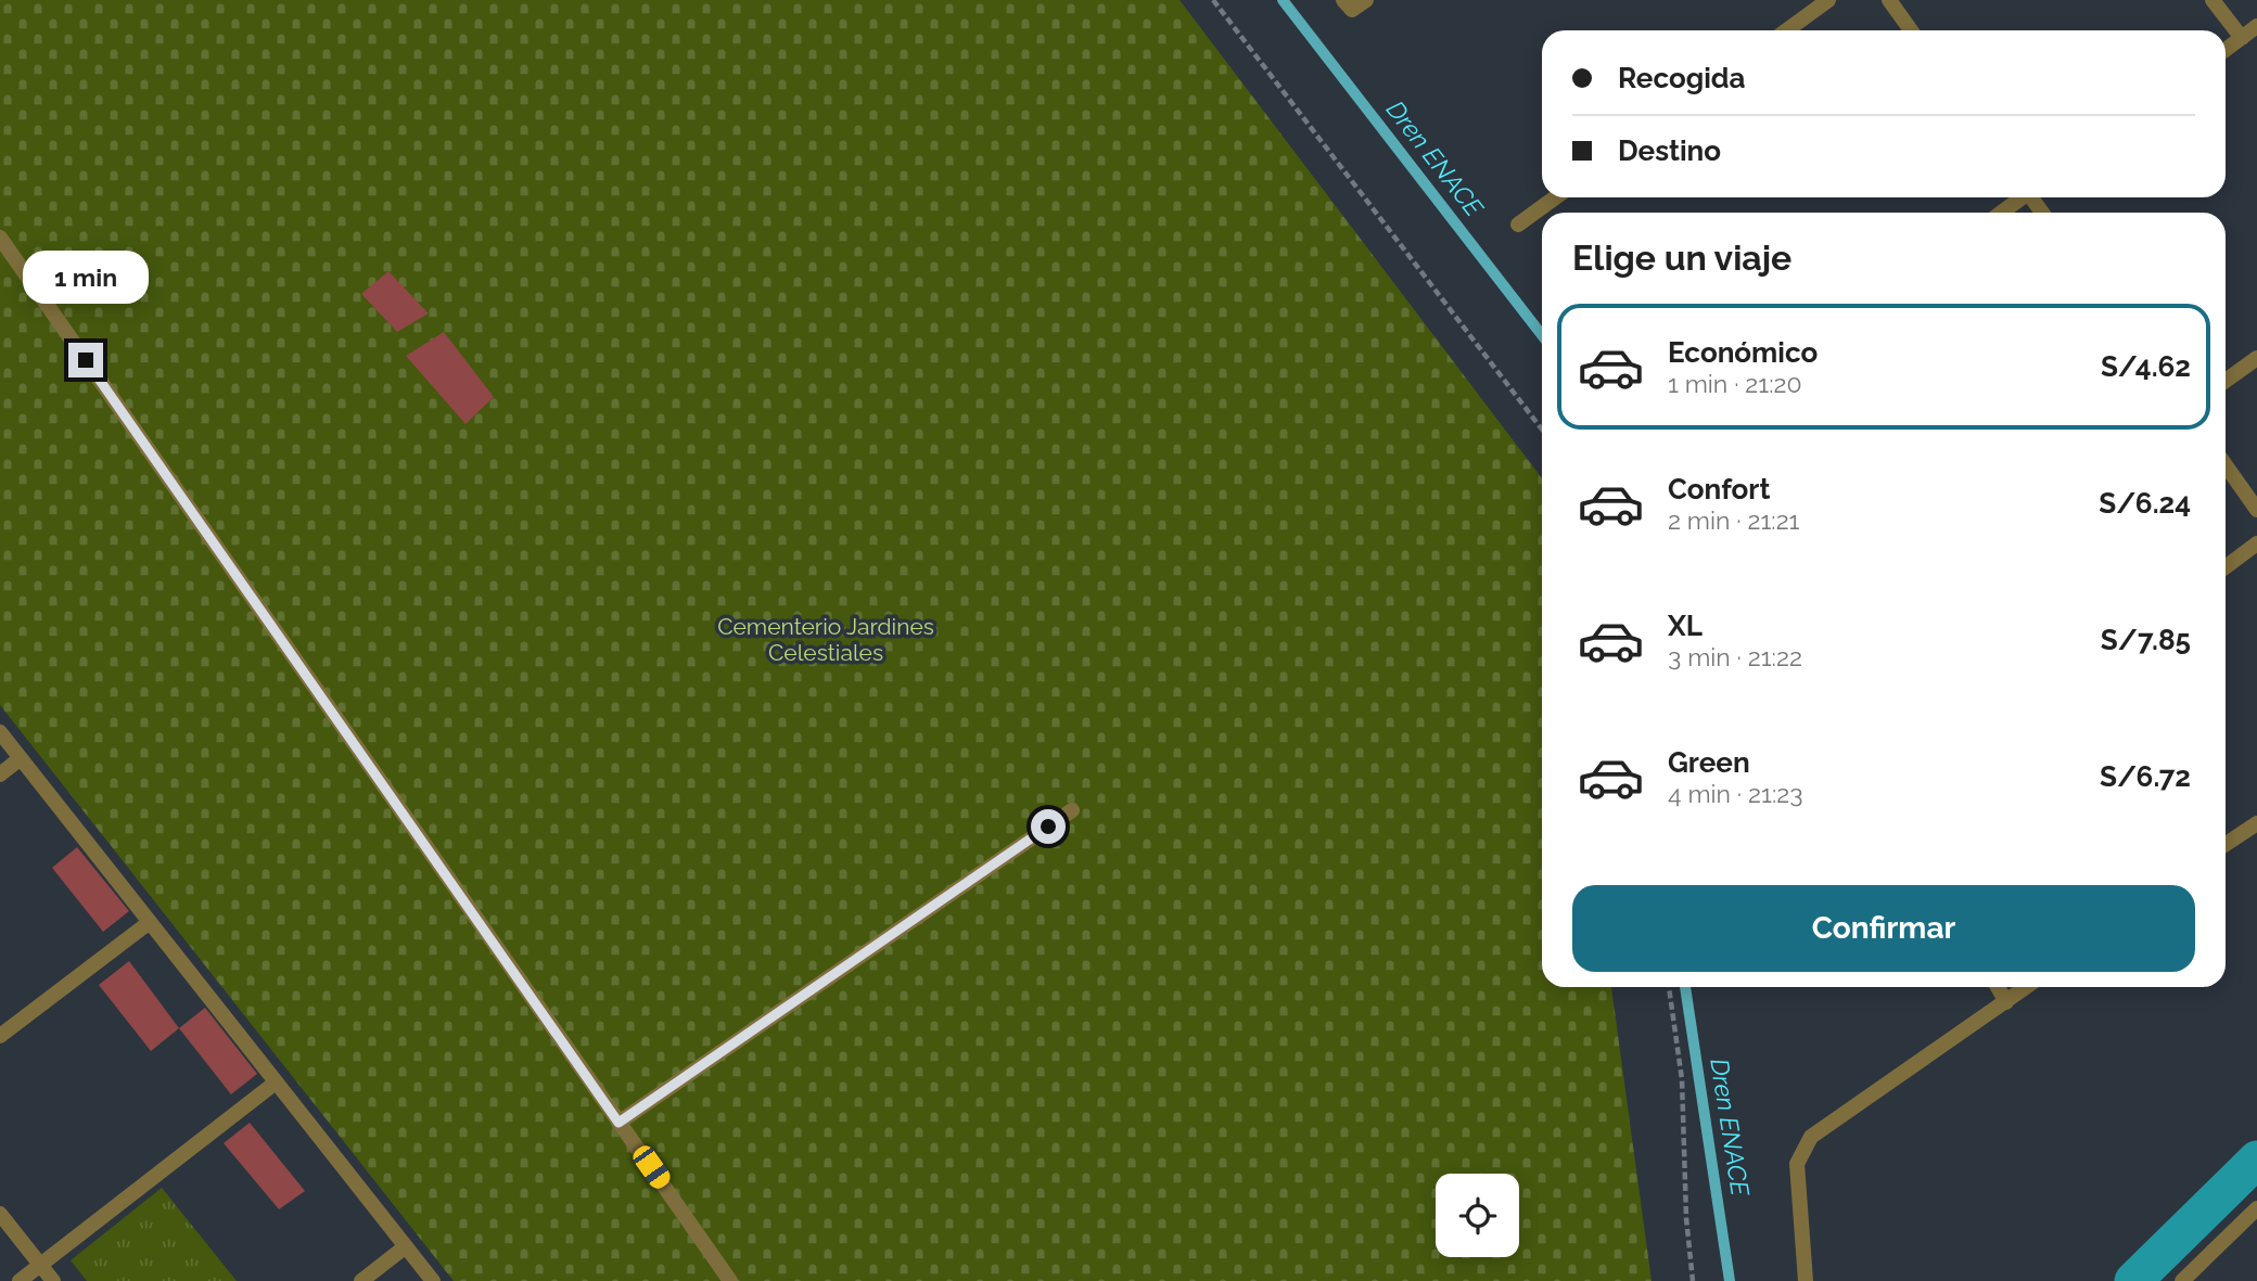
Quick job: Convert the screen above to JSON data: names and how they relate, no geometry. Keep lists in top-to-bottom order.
{
  "water": ["Dren ENACE"],
  "parks": ["Cementerio Jardines Celestiales"],
  "page": {
    "banner": ["Recogida", "Destino"],
    "heading": "Elige un viaje",
    "bubble": "1 min",
    "list": [
      {
        "name": "Económico",
        "note": "1 min · 21:20",
        "value": "S/4.62"
      },
      {
        "name": "Confort",
        "note": "2 min · 21:21",
        "value": "S/6.24"
      },
      {
        "name": "XL",
        "note": "3 min · 21:22",
        "value": "S/7.85"
      },
      {
        "name": "Green",
        "note": "4 min · 21:23",
        "value": "S/6.72"
      }
    ],
    "buttons": "Confirmar"
  }
}
